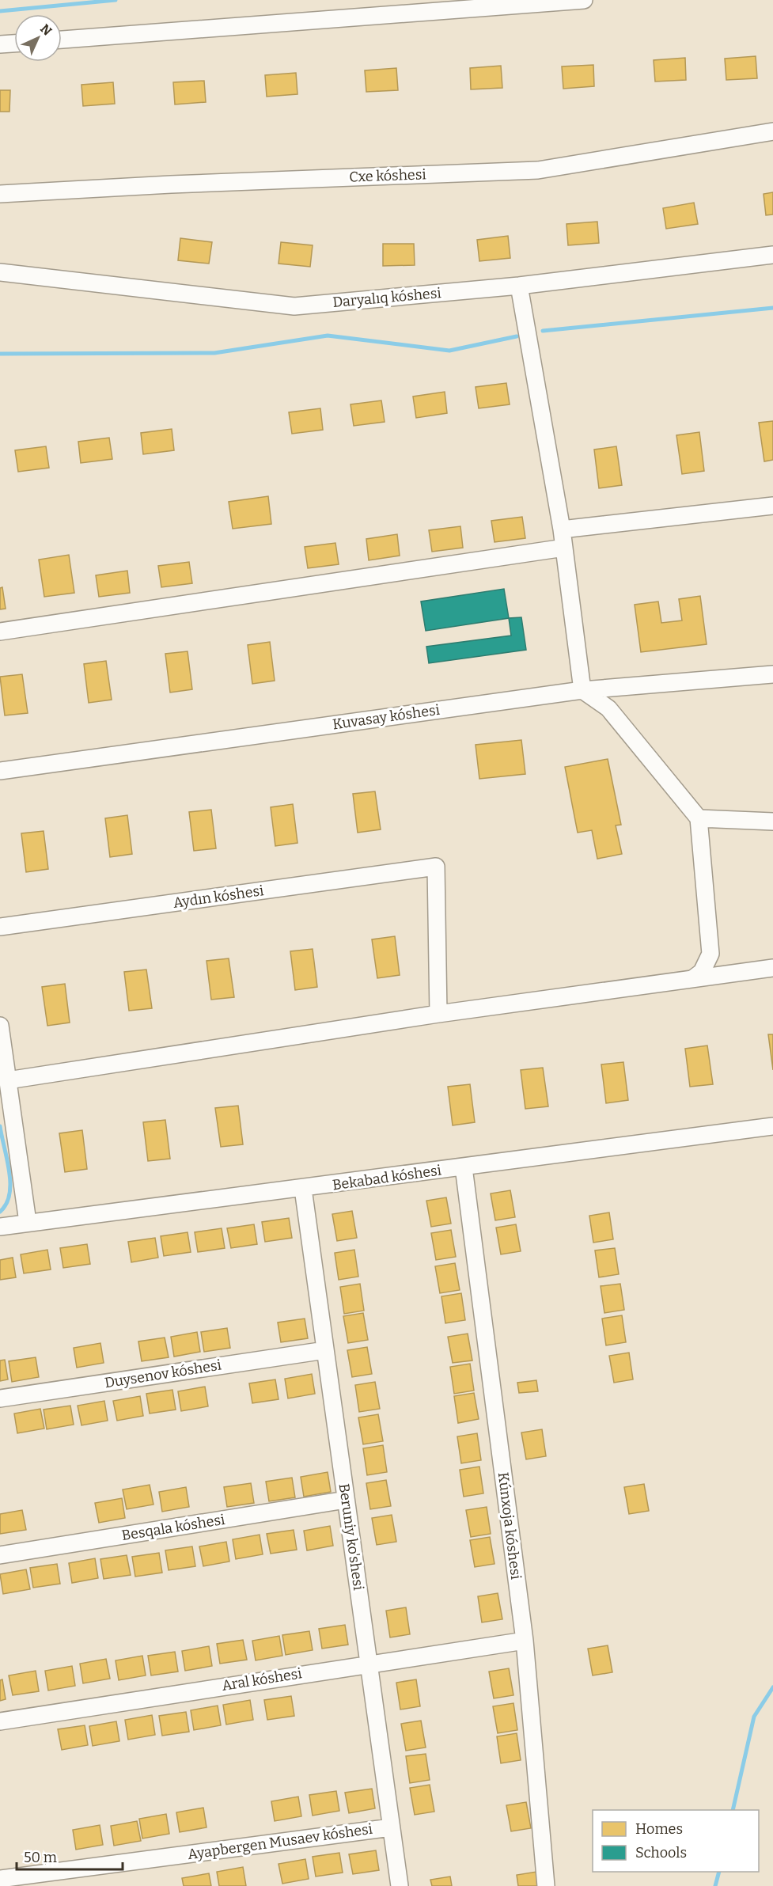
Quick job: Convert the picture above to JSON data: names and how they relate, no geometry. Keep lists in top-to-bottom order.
{
  "streets": {
    "street": [
      "Cxe kóshesi",
      "Daryalıq kóshesi",
      "Kuvasay kóshesi",
      "Aydın kóshesi",
      "Bekabad kóshesi",
      "Duysenov kóshesi",
      "Kúnxoja kóshesi",
      "Besqala kóshesi",
      "Beruniy ko'shesi",
      "Aral kóshesi",
      "Ayapbergen Musaev kóshesi"
    ]
  },
  "crossings": [
    ["Bekabad kóshesi", "Kúnxoja kóshesi"],
    ["Bekabad kóshesi", "Beruniy ko'shesi"],
    ["Duysenov kóshesi", "Beruniy ko'shesi"],
    ["Kúnxoja kóshesi", "Aral kóshesi"],
    ["Besqala kóshesi", "Beruniy ko'shesi"],
    ["Beruniy ko'shesi", "Aral kóshesi"],
    ["Beruniy ko'shesi", "Ayapbergen Musaev kóshesi"]
  ],
  "legend": ["Homes", "Schools"],
  "scale_bar": "50 m",
  "north": "top right"
}
